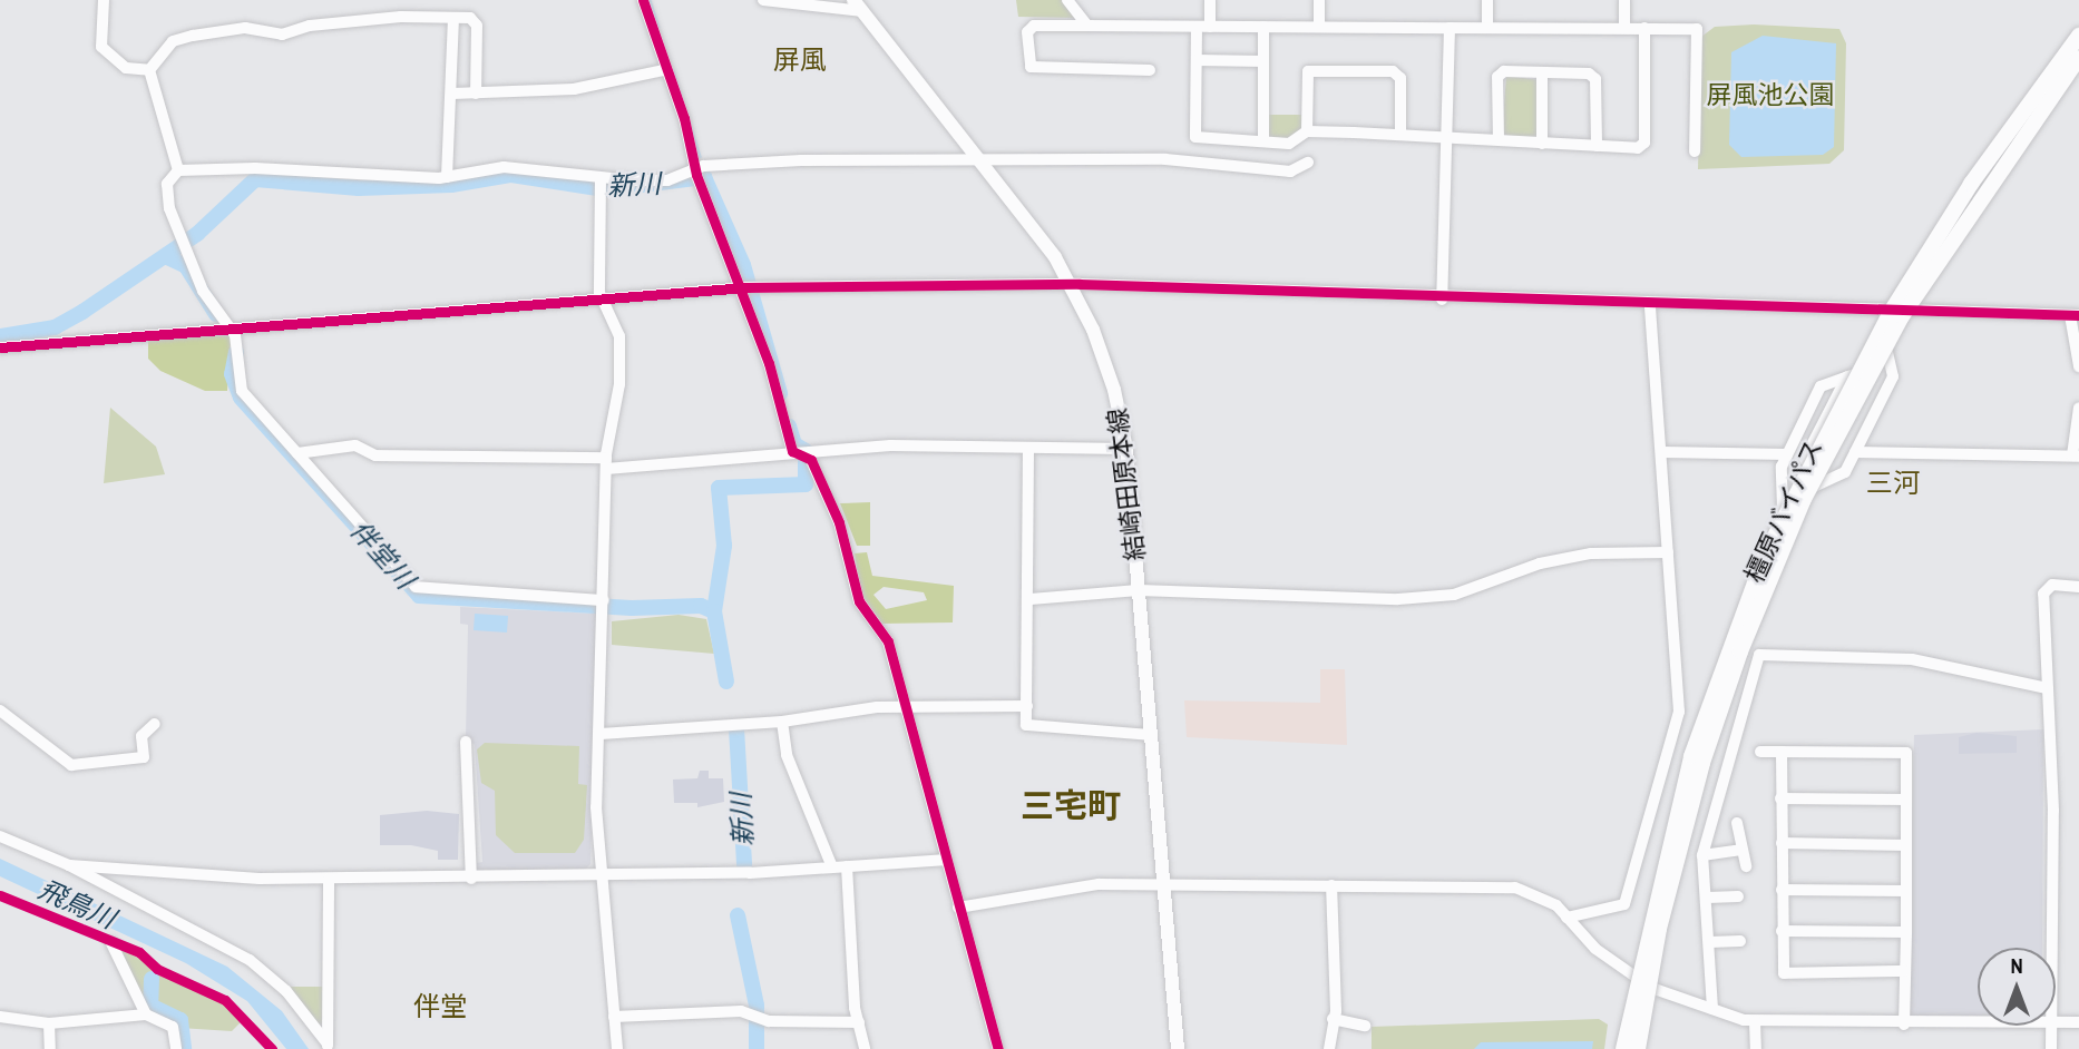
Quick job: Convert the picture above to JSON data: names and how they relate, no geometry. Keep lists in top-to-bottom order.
{
  "streets": {
    "highway": ["橿原バイパス"],
    "main road": ["結崎田原本線"]
  },
  "districts": [
    "屏風",
    "三河",
    "三宅町",
    "伴堂"
  ],
  "water": ["新川", "伴堂川", "飛鳥川"],
  "parks": ["屏風池公園"],
  "north": "top"
}
